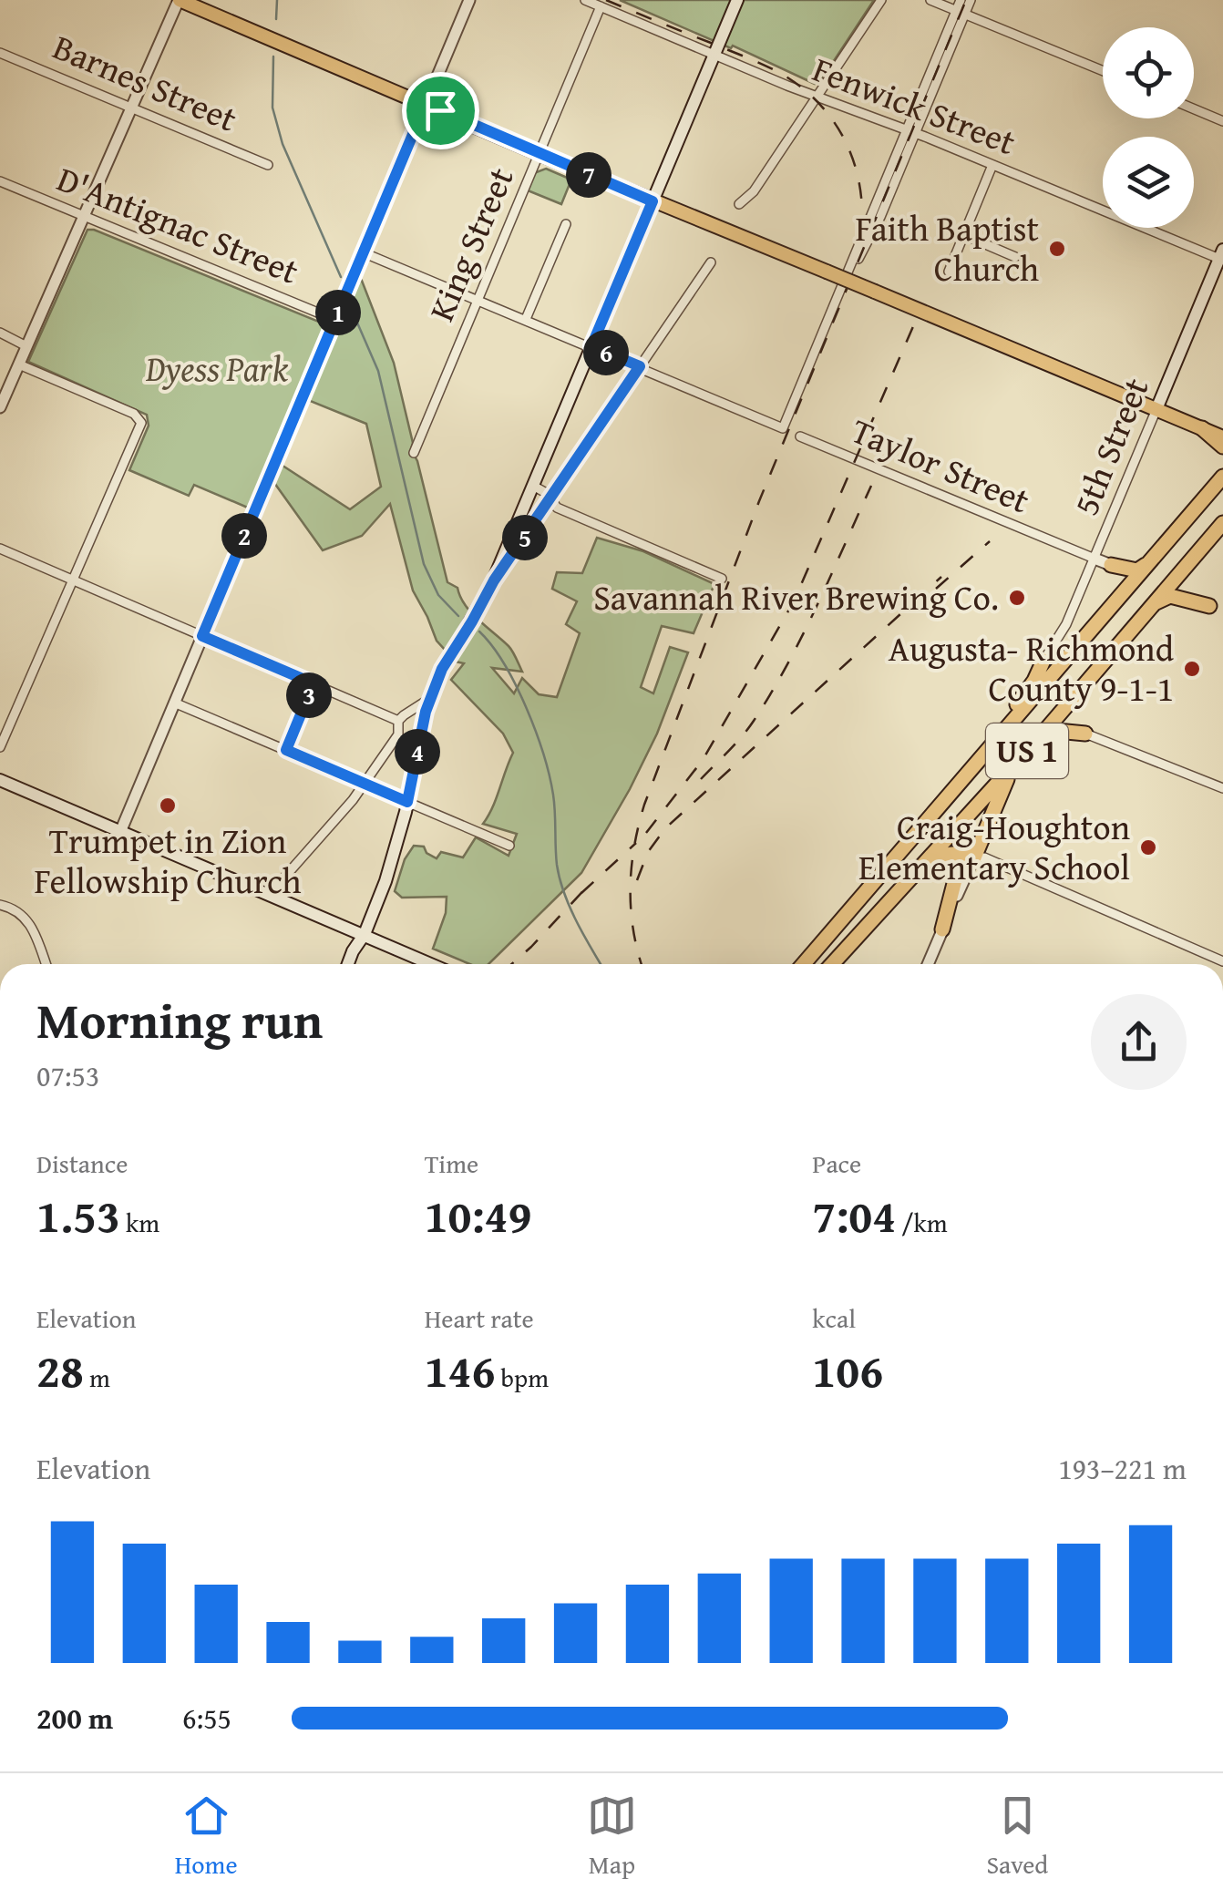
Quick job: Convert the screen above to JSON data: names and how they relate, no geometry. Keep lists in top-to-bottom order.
{
  "streets": {
    "highway": ["US 1"],
    "main road": ["5th Street"],
    "street": [
      "Barnes Street",
      "Fenwick Street",
      "D'Antignac Street",
      "King Street",
      "Taylor Street"
    ]
  },
  "crossings": [
    ["Fenwick Street", "King Street"],
    ["Fenwick Street", "5th Street"],
    ["5th Street", "Taylor Street"]
  ],
  "parks": ["Dyess Park"],
  "places": [
    "Faith Baptist Church",
    "Savannah River Brewing Co.",
    "Augusta- Richmond County 9-1-1",
    "Trumpet in Zion Fellowship Church",
    "Craig-Houghton Elementary School"
  ],
  "page": {
    "pins": [
      "7",
      "1",
      "6",
      "2",
      "5",
      "3",
      "4"
    ],
    "heading": ["Morning run", "07:53"],
    "stats": [
      ["Distance", "1.53 km"],
      ["Time", "10:49"],
      ["Pace", "7:04 /km"],
      ["Elevation", "28 m"],
      ["Heart rate", "146 bpm"],
      ["kcal", "106"]
    ],
    "chart": ["Elevation", "193–221 m"],
    "list": [
      {
        "name": "200 m",
        "note": "6:55"
      }
    ],
    "tabs": ["Home", "Map", "Saved"]
  }
}
